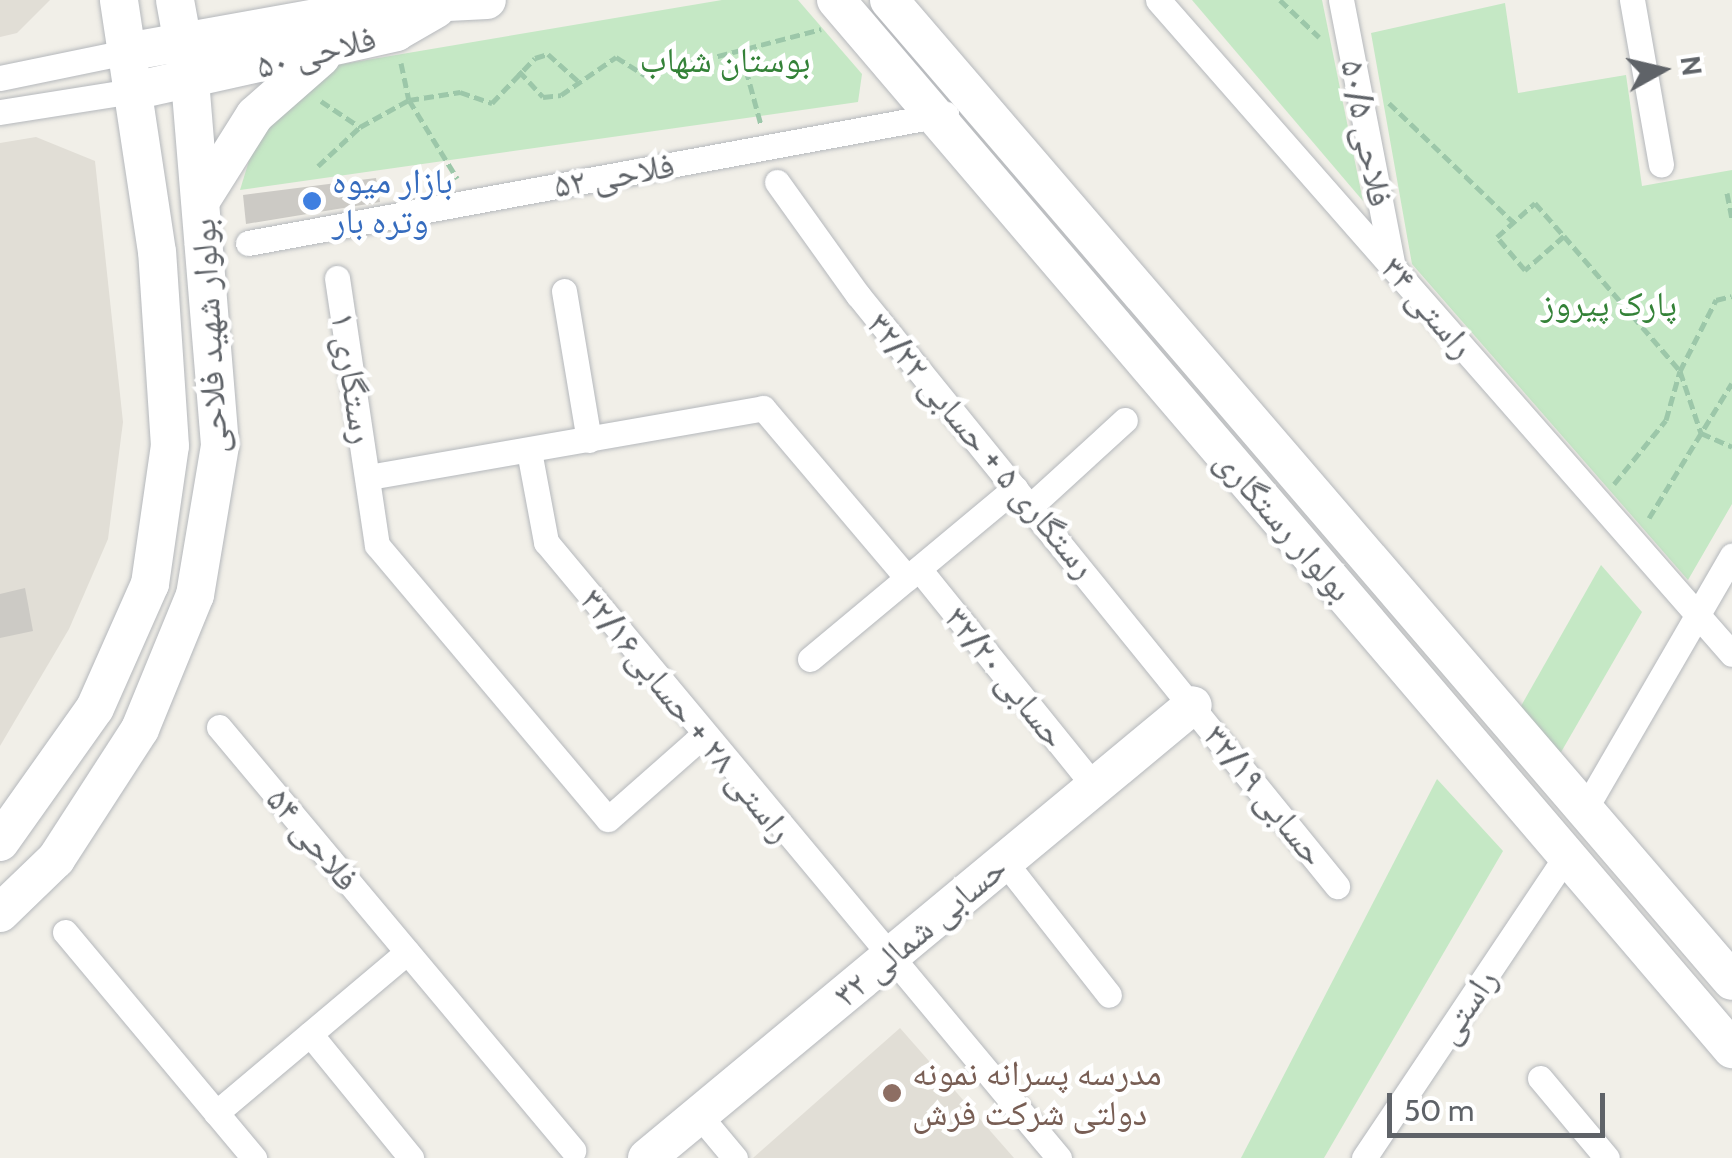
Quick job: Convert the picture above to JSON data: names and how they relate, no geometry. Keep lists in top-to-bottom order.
{
  "streets": {
    "street": [
      "فلاحی ۵۰",
      "فلاحی ۵۰/۵",
      "فلاحی ۵۲",
      "راستی ۳۴",
      "بولوار شهید فلاحی",
      "رستگاری ۱",
      "رستگاری ۵ + حسابی ۳۲/۲۲",
      "بولوار رستگاری",
      "حسابی ۳۲/۲۰",
      "راستی ۲۸ + حسابی۳۲/۱۶",
      "حسابی ۳۲/۱۹",
      "فلاحی ۵۴",
      "حسابی شمالی ۳۲",
      "راستی"
    ]
  },
  "crossings": [
    ["فلاحی ۵۰", "بولوار شهید فلاحی"],
    ["فلاحی ۵۰/۵", "راستی ۳۴"],
    ["فلاحی ۵۲", "بولوار رستگاری"],
    ["رستگاری ۱", "راستی ۲۸ + حسابی۳۲/۱۶"],
    ["رستگاری ۵ + حسابی ۳۲/۲۲", "حسابی ۳۲/۱۹"],
    ["رستگاری ۵ + حسابی ۳۲/۲۲", "حسابی شمالی ۳۲"],
    ["بولوار رستگاری", "راستی"],
    ["حسابی ۳۲/۲۰", "حسابی شمالی ۳۲"],
    ["راستی ۲۸ + حسابی۳۲/۱۶", "حسابی شمالی ۳۲"],
    ["حسابی ۳۲/۱۹", "حسابی شمالی ۳۲"]
  ],
  "parks": ["بوستان شهاب", "پارک پیروز"],
  "places": ["بازار میوه وتره بار", "مدرسه پسرانه نمونه دولتی شرکت فرش"],
  "scale_bar": "50 m",
  "north": "right"
}
